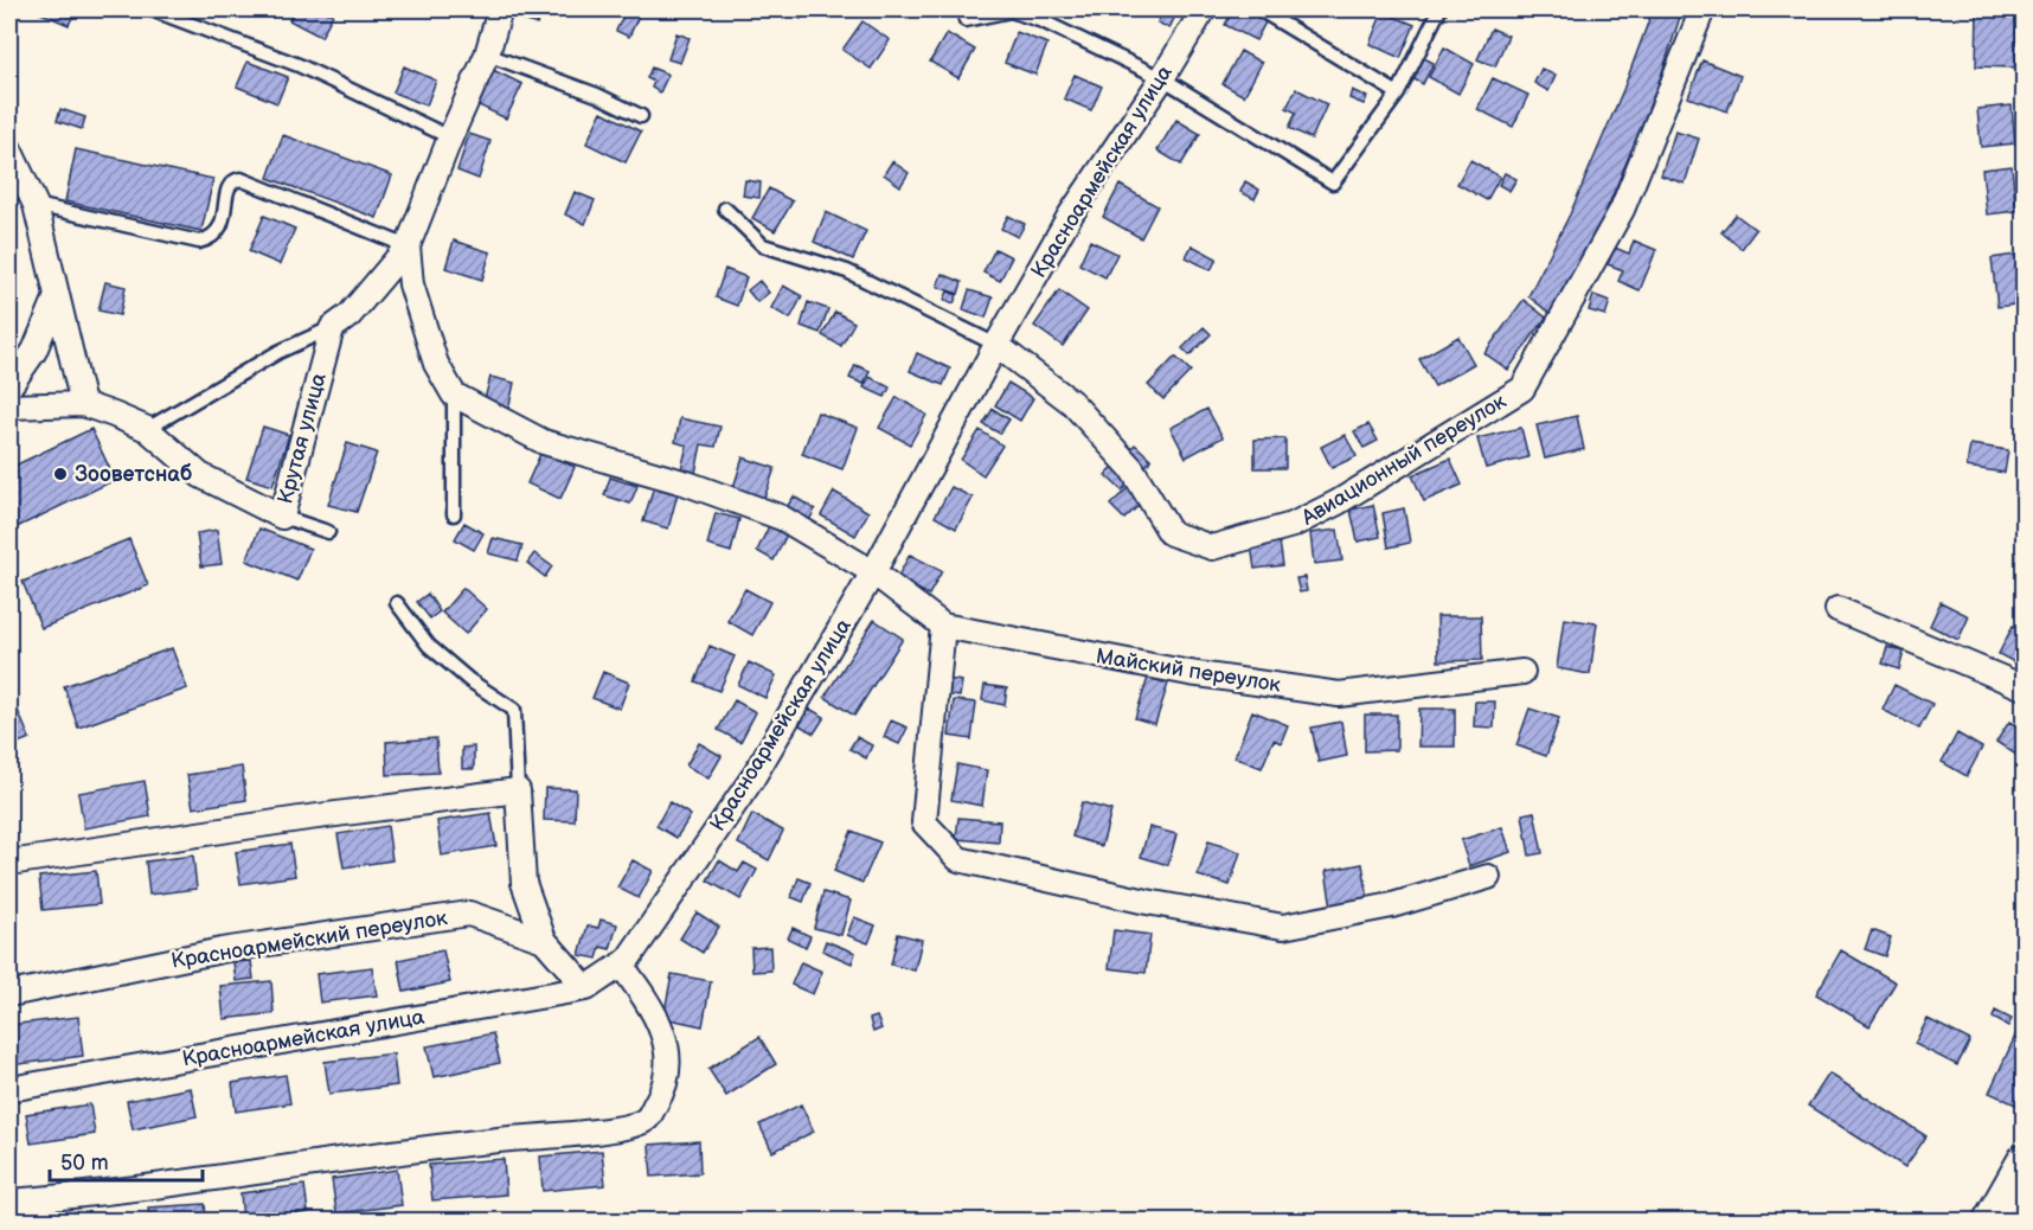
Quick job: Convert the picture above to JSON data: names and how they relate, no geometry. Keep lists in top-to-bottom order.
{
  "streets": {
    "street": [
      "Красноармейская улица",
      "Крутая улица",
      "Авиационный переулок",
      "Майский переулок",
      "Красноармейский переулок"
    ]
  },
  "crossings": [
    ["Красноармейская улица", "Авиационный переулок"],
    ["Красноармейская улица", "Майский переулок"],
    ["Красноармейская улица", "Красноармейский переулок"]
  ],
  "places": ["Зооветснаб"],
  "scale_bar": "50 m"
}
